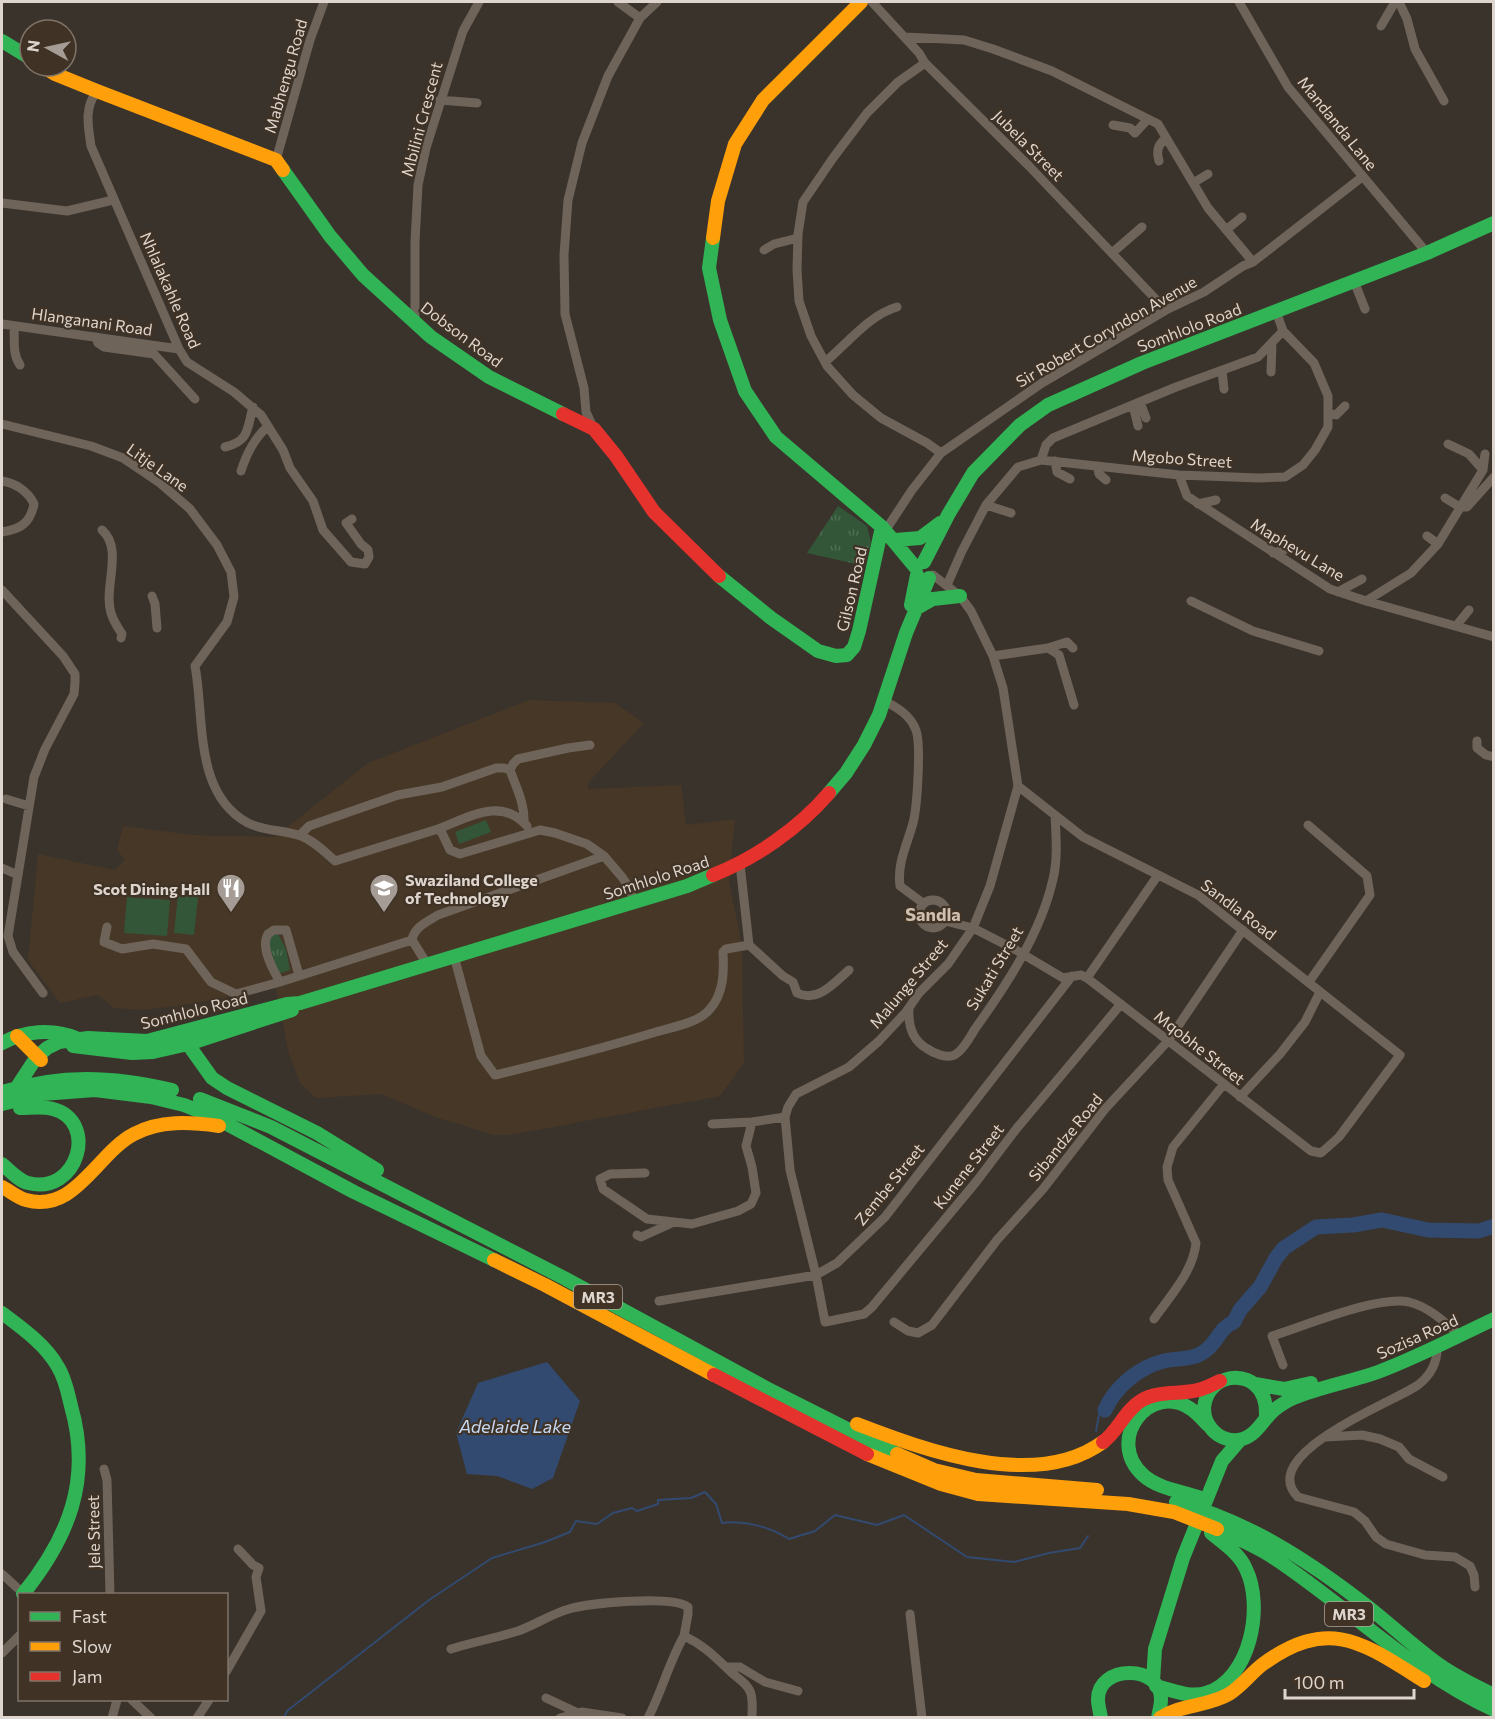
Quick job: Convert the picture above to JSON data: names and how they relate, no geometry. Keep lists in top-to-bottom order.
{
  "streets": {
    "main road": [
      "Somhlolo Road",
      "Dobson Road",
      "Gilson Road",
      "MR3",
      "Sozisa Road"
    ],
    "street": [
      "Mabhengu Road",
      "Mbilini Crescent",
      "Mandanda Lane",
      "Jubela Street",
      "Nhlalakahle Road",
      "Hlanganani Road",
      "Sir Robert Coryndon Avenue",
      "Mgobo Street",
      "Litje Lane",
      "Maphevu Lane",
      "Sandla Road",
      "Sukati Street",
      "Malunge Street",
      "Mqobhe Street",
      "Sibandze Road",
      "Kunene Street",
      "Zembe Street",
      "Jele Street"
    ]
  },
  "crossings": [
    ["Mabhengu Road", "Dobson Road"],
    ["Mbilini Crescent", "Dobson Road"],
    ["Mandanda Lane", "Somhlolo Road"],
    ["Mandanda Lane", "Sir Robert Coryndon Avenue"],
    ["Jubela Street", "Sir Robert Coryndon Avenue"],
    ["Nhlalakahle Road", "Hlanganani Road"],
    ["Somhlolo Road", "Mgobo Street"],
    ["Somhlolo Road", "Malunge Street"],
    ["Somhlolo Road", "MR3"],
    ["Sir Robert Coryndon Avenue", "Gilson Road"],
    ["Dobson Road", "Gilson Road"],
    ["Mgobo Street", "Maphevu Lane"],
    ["Mgobo Street", "Malunge Street"],
    ["Sandla Road", "Sukati Street"],
    ["Sandla Road", "Malunge Street"],
    ["Sandla Road", "Mqobhe Street"],
    ["Sandla Road", "Sibandze Road"],
    ["Sukati Street", "Malunge Street"],
    ["Mqobhe Street", "Sibandze Road"],
    ["Mqobhe Street", "Kunene Street"],
    ["Kunene Street", "Zembe Street"]
  ],
  "districts": ["Sandla"],
  "water": ["Adelaide Lake"],
  "places": {
    "restaurant": ["Scot Dining Hall"],
    "school or university": ["Swaziland College of Technology"]
  },
  "legend": ["Fast", "Slow", "Jam"],
  "scale_bar": "100 m",
  "north": "left"
}
